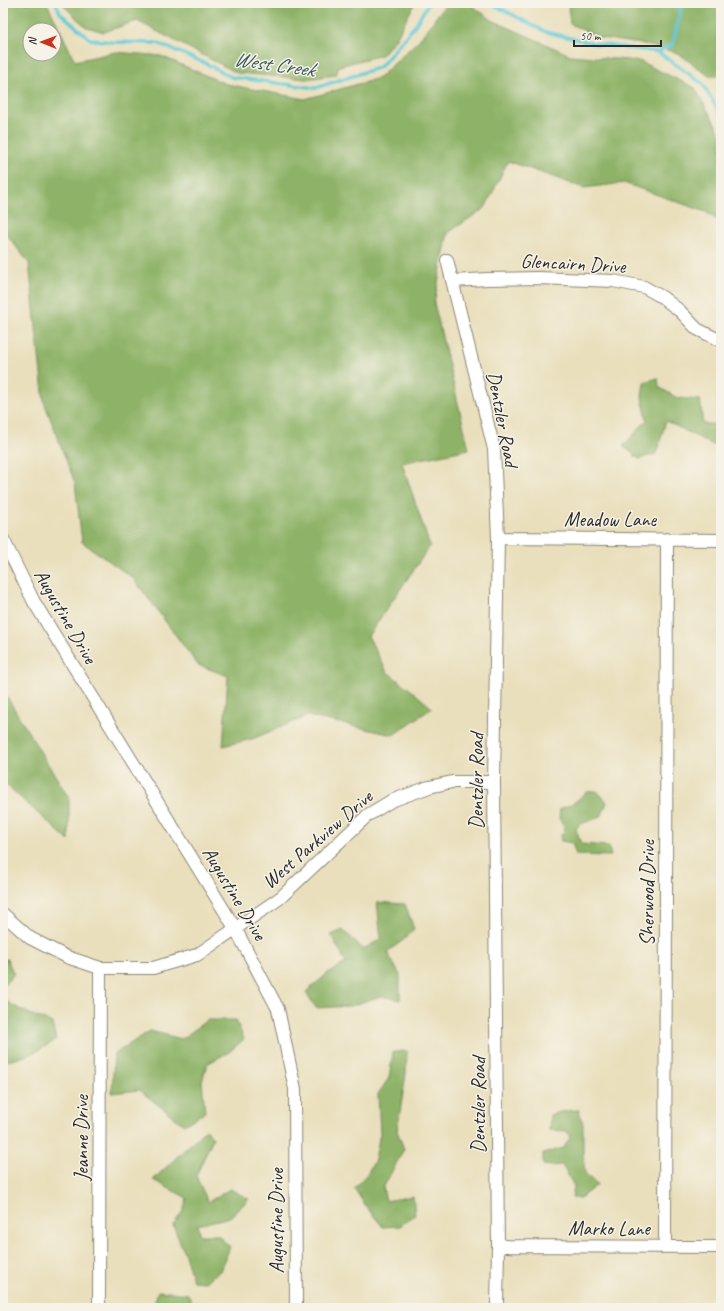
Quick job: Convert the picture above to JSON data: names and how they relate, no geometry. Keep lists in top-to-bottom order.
{
  "streets": {
    "street": [
      "Glencairn Drive",
      "Dentzler Road",
      "Meadow Lane",
      "Augustine Drive",
      "West Parkview Drive",
      "Sherwood Drive",
      "Jeanne Drive",
      "Marko Lane"
    ]
  },
  "crossings": [
    ["Glencairn Drive", "Dentzler Road"],
    ["Dentzler Road", "Meadow Lane"],
    ["Dentzler Road", "West Parkview Drive"],
    ["Dentzler Road", "Marko Lane"],
    ["Meadow Lane", "Sherwood Drive"],
    ["Augustine Drive", "West Parkview Drive"],
    ["West Parkview Drive", "Jeanne Drive"],
    ["Sherwood Drive", "Marko Lane"]
  ],
  "water": ["West Creek"],
  "scale_bar": "50 m",
  "north": "left"
}
